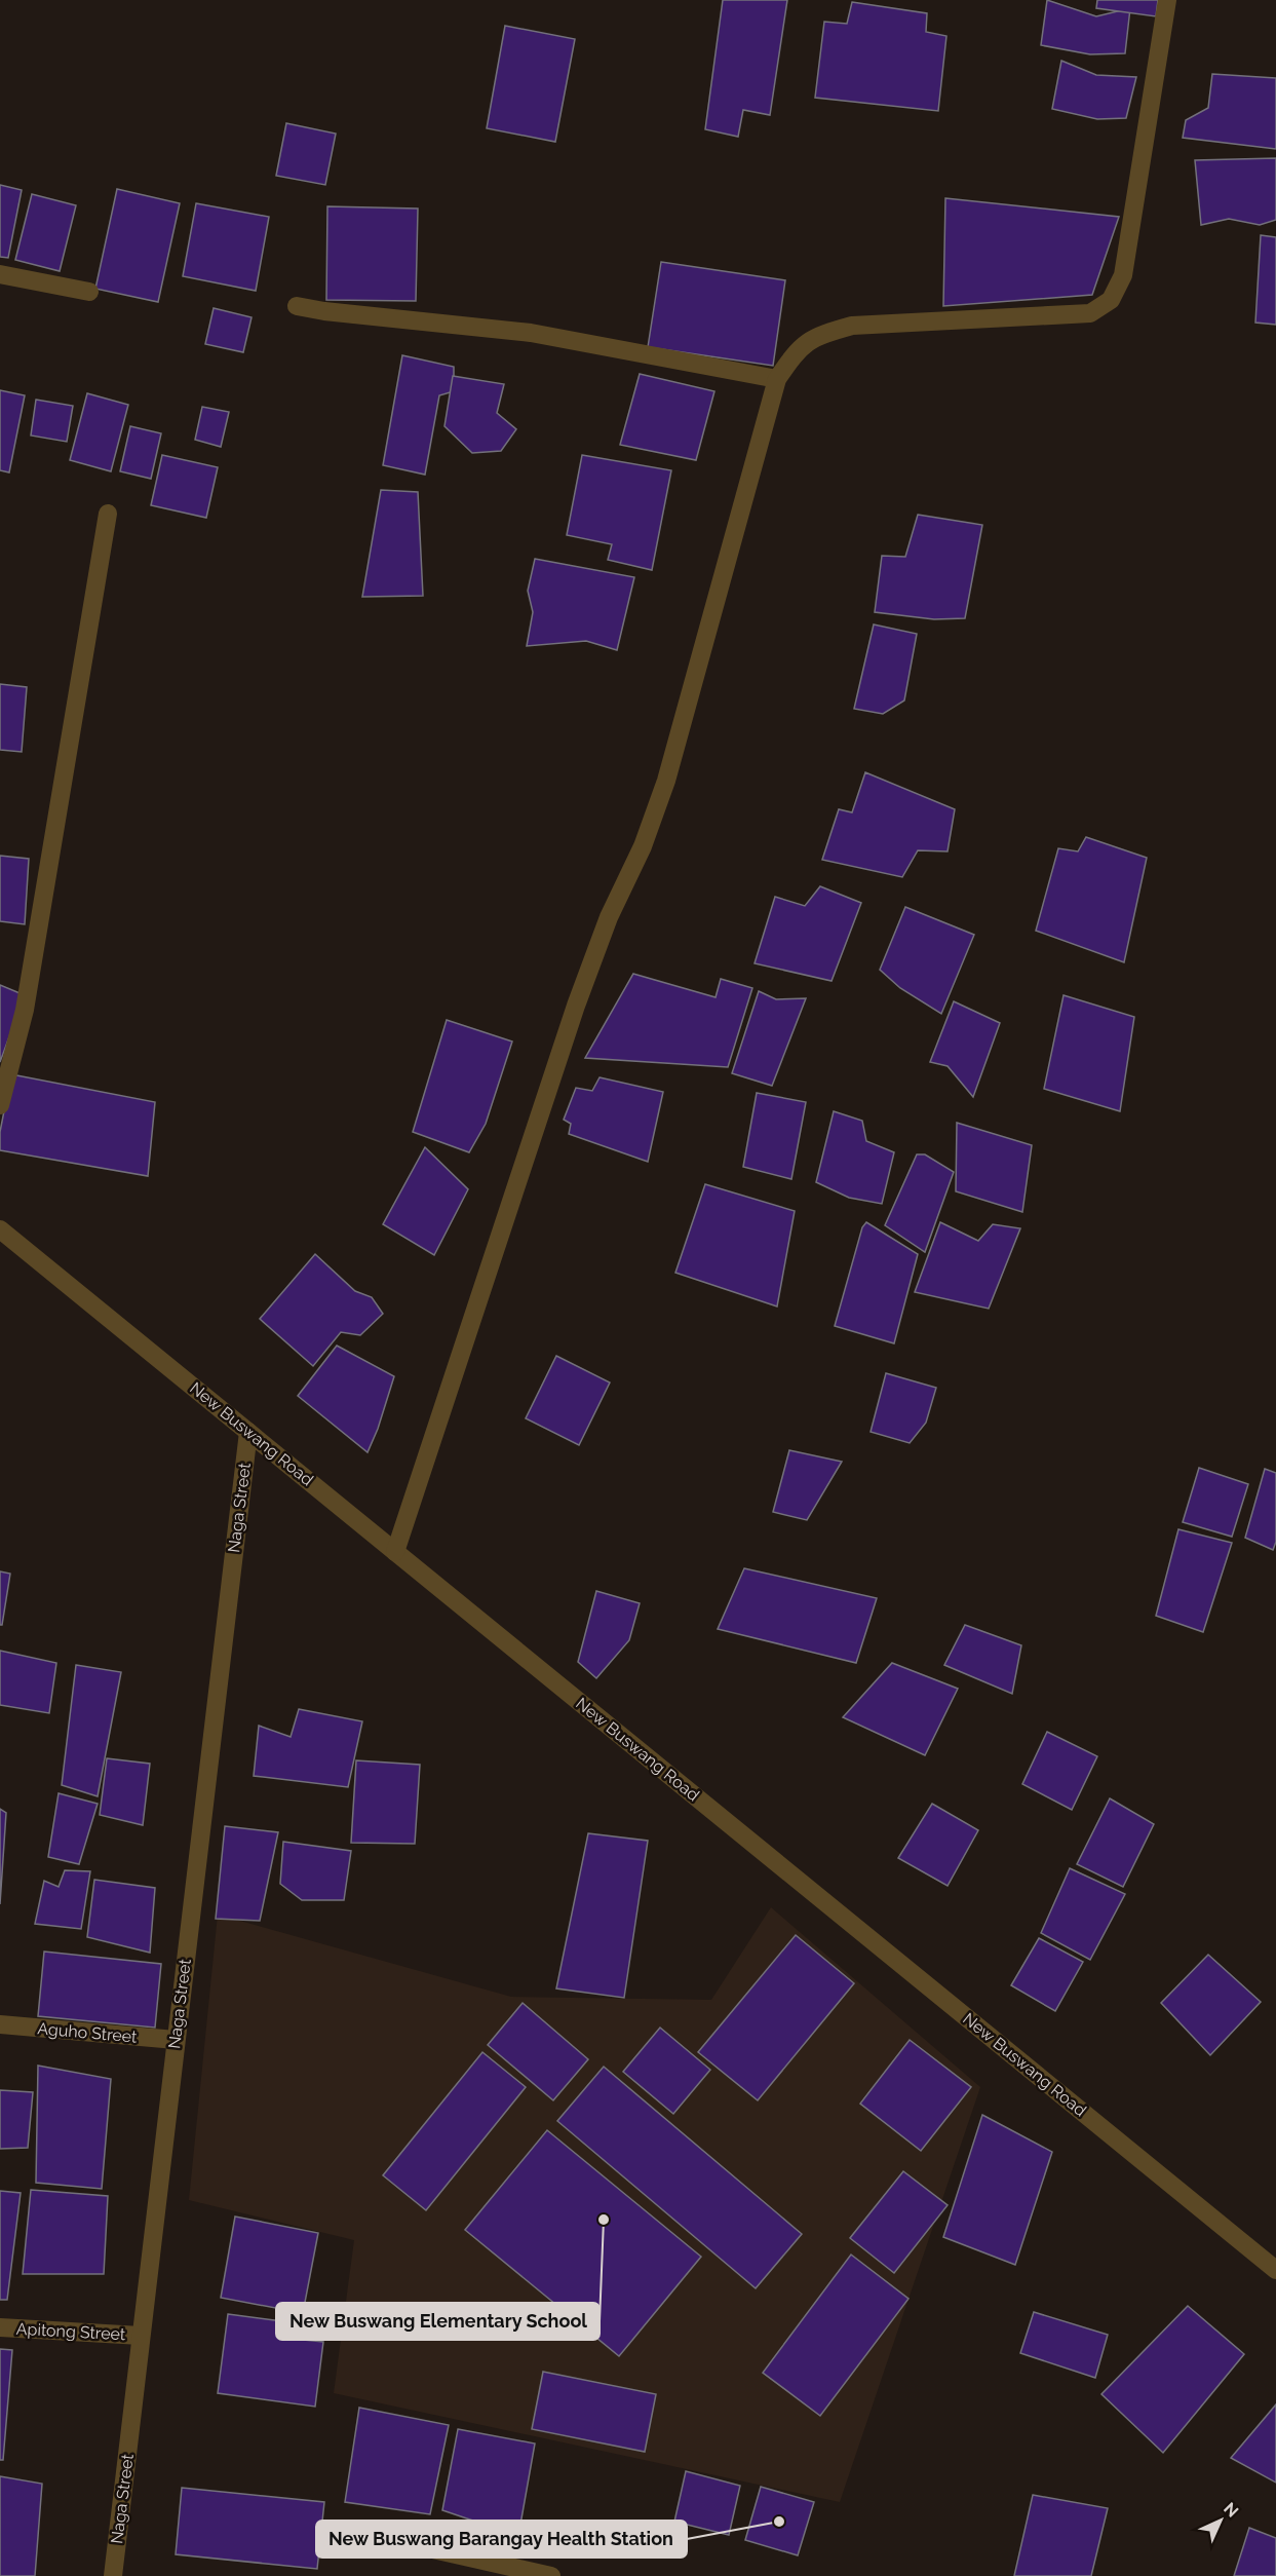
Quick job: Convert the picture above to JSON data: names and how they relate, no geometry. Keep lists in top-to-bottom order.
{
  "streets": {
    "street": [
      "New Buswang Road",
      "Naga Street",
      "Aguho Street",
      "Apitong Street"
    ]
  },
  "crossings": [
    ["New Buswang Road", "Naga Street"],
    ["Naga Street", "Aguho Street"],
    ["Naga Street", "Apitong Street"]
  ],
  "places": ["New Buswang Elementary School", "New Buswang Barangay Health Station"],
  "north": "top right"
}
